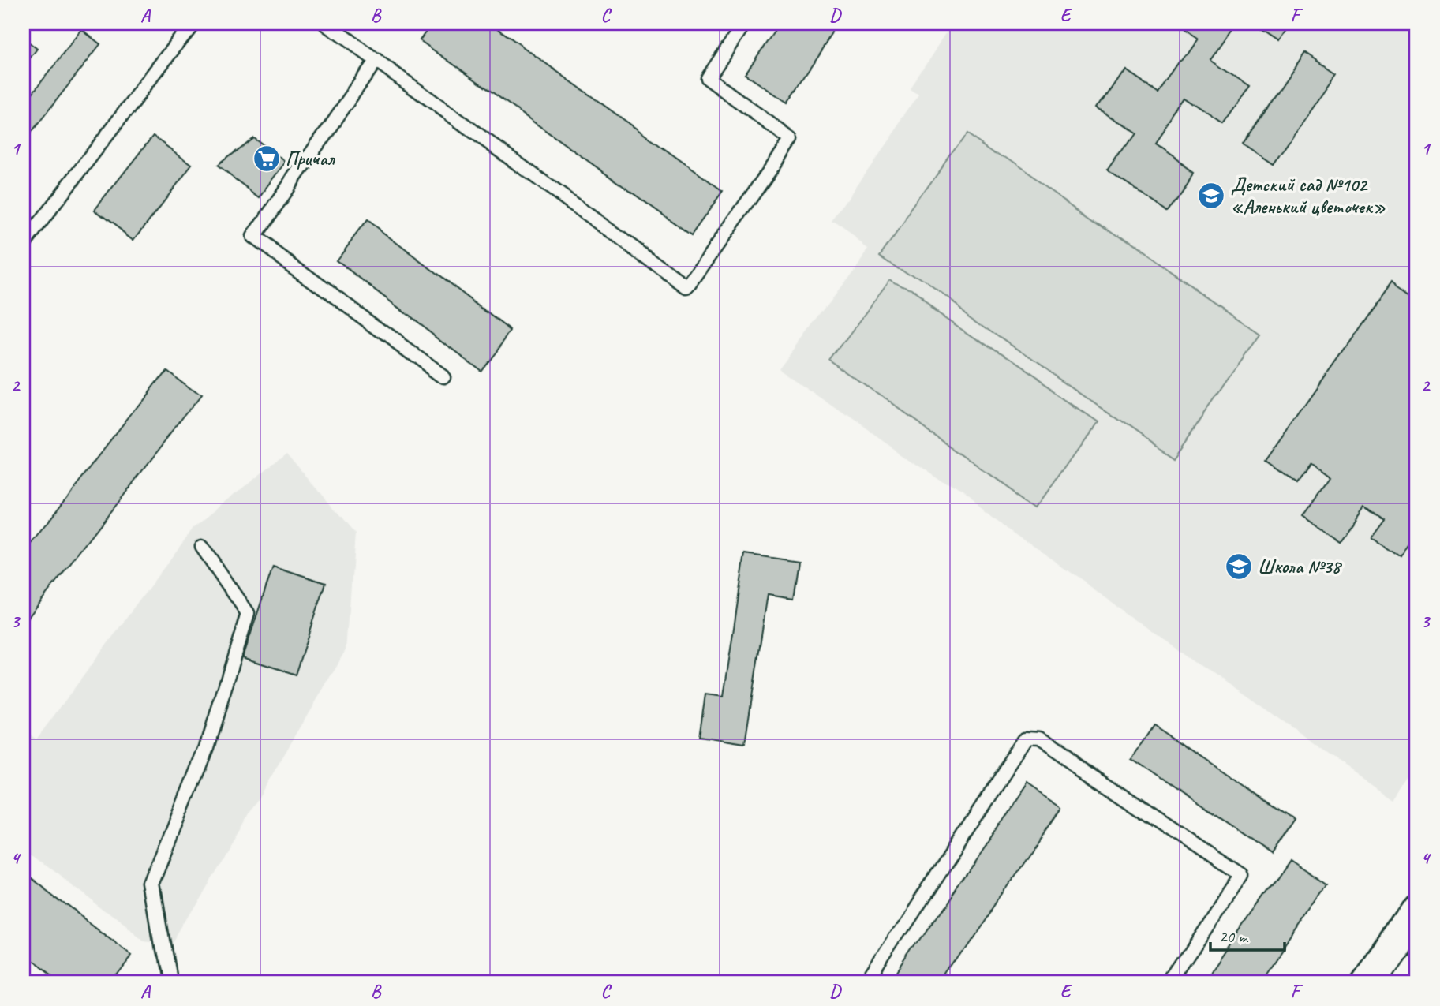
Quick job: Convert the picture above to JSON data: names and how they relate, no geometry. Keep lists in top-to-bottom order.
{
  "places": {
    "supermarket": ["Причал"],
    "school or university": ["Детский сад №102 «Аленький цветочек»", "Школа №38"]
  },
  "scale_bar": "20 m",
  "grid": {
    "columns": [
      "A",
      "B",
      "C",
      "D",
      "E",
      "F"
    ],
    "rows": [
      "1",
      "2",
      "3",
      "4"
    ]
  }
}
